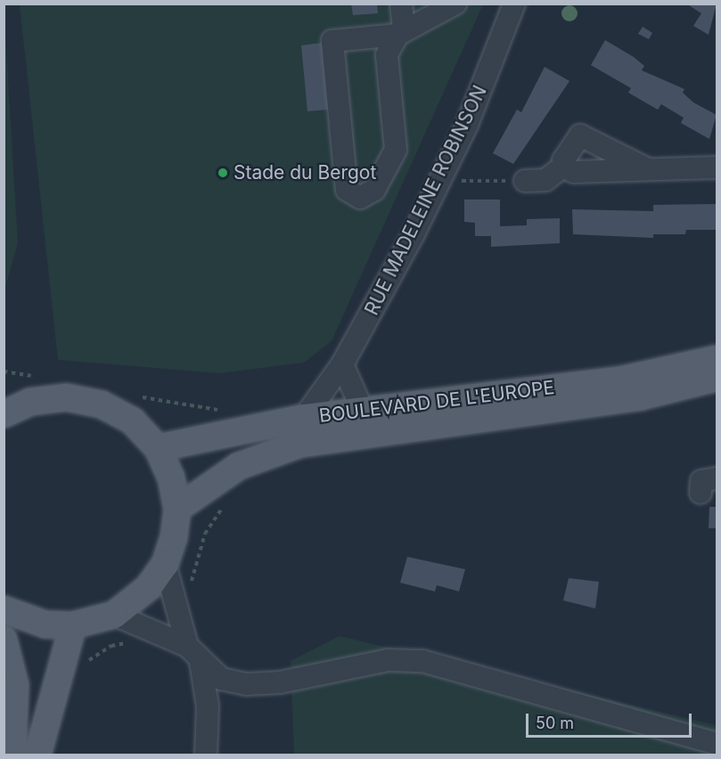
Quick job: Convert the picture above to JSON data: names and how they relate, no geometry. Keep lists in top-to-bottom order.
{
  "streets": {
    "main road": ["BOULEVARD DE L'EUROPE"],
    "street": ["RUE MADELEINE ROBINSON"]
  },
  "crossings": [
    ["RUE MADELEINE ROBINSON", "BOULEVARD DE L'EUROPE"]
  ],
  "places": ["Stade du Bergot"],
  "scale_bar": "50 m"
}
